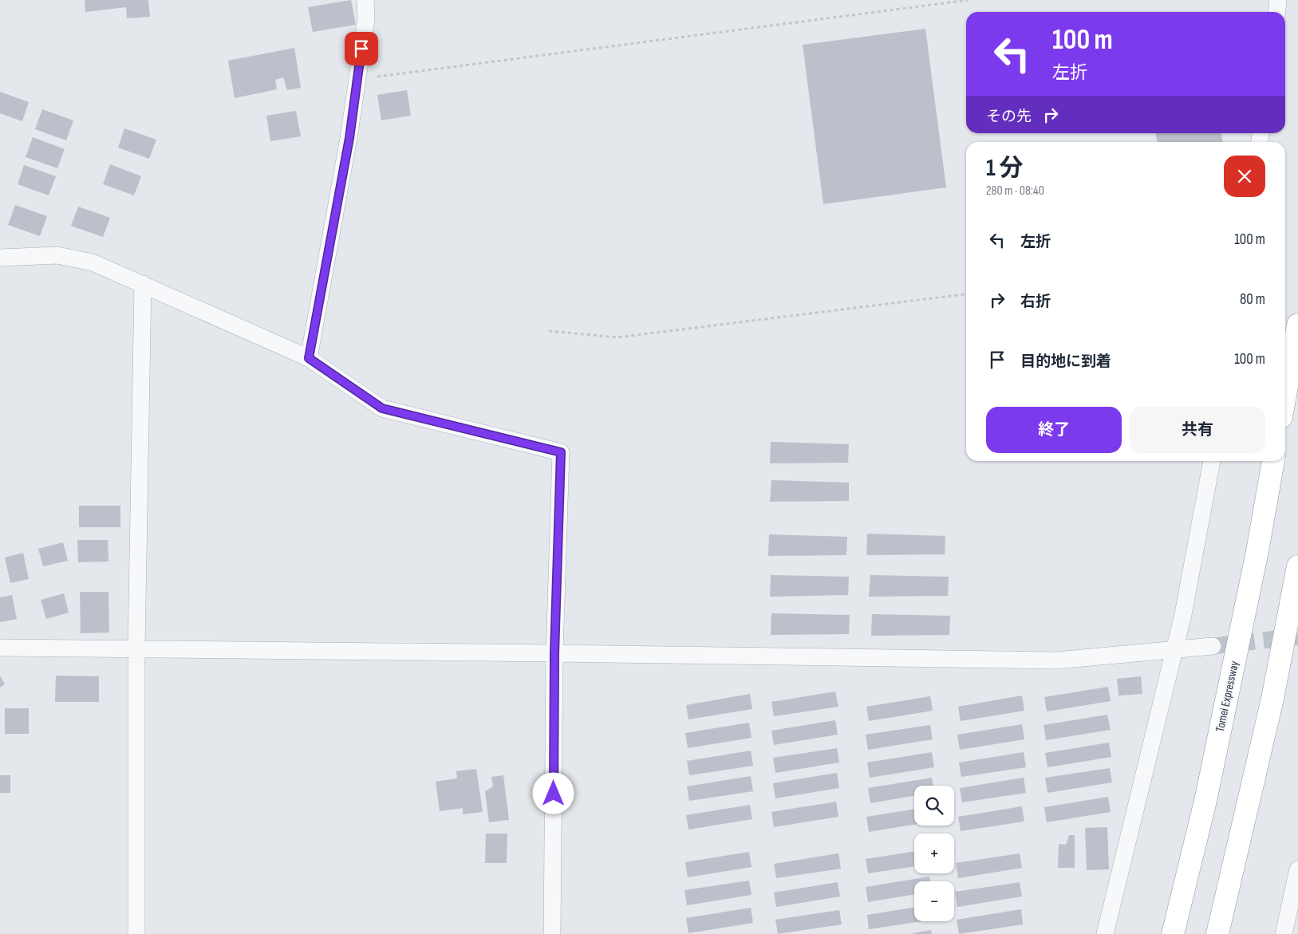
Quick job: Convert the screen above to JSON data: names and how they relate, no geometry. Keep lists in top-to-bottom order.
{
  "streets": {
    "highway": ["Tomei Expressway"]
  },
  "page": {
    "turn": ["100 m", "左折"],
    "then": "その先",
    "heading": ["1 分", "280 m · 08:40"],
    "list": [
      {
        "name": "左折",
        "value": "100 m"
      },
      {
        "name": "右折",
        "value": "80 m"
      },
      {
        "name": "目的地に到着",
        "value": "100 m"
      }
    ],
    "buttons": ["終了", "共有"],
    "map_buttons": ["+", "−"]
  }
}
